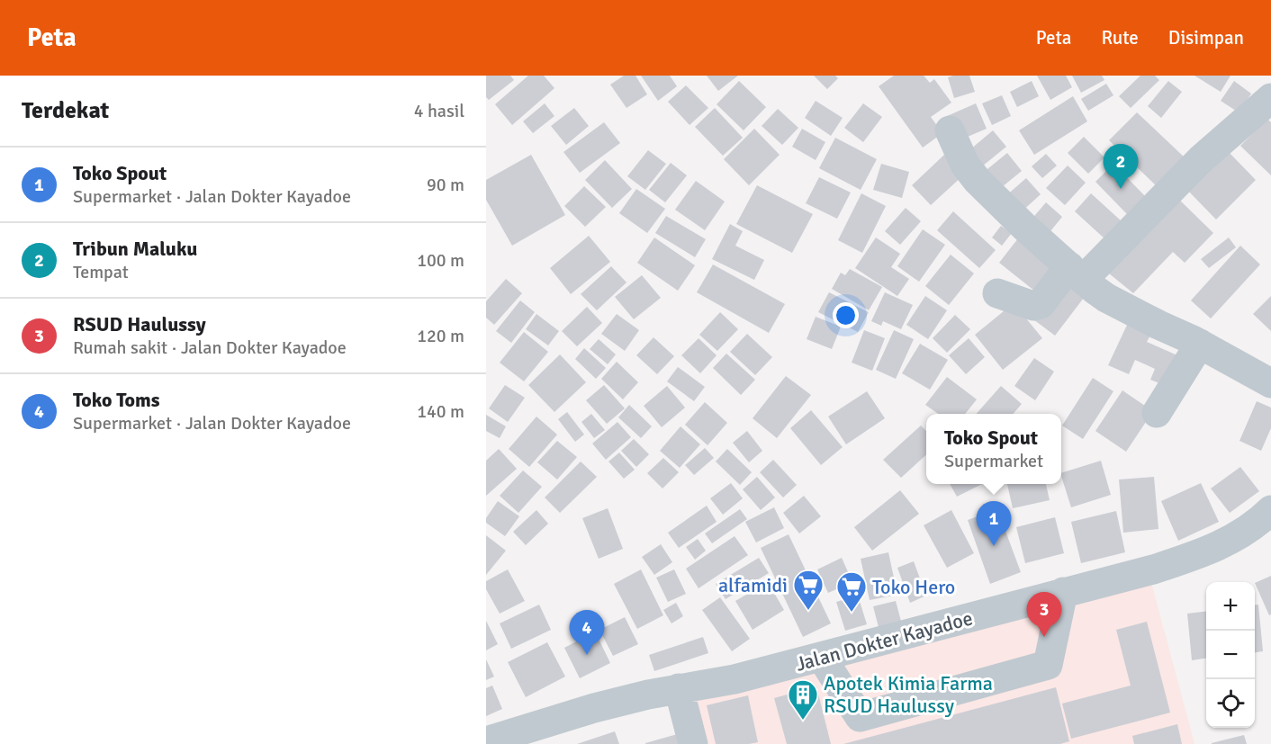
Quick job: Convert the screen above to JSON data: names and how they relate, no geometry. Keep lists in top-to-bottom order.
{
  "streets": {
    "street": ["Jalan Dokter Kayadoe"]
  },
  "places": {
    "supermarket": ["alfamidi", "Toko Hero"],
    "building": ["Apotek Kimia Farma RSUD Haulussy"]
  },
  "page": {
    "header": "Peta",
    "nav": ["Peta", "Rute", "Disimpan"],
    "heading": ["Terdekat", "4 hasil"],
    "pins": [
      "2",
      "1",
      "3",
      "4"
    ],
    "list": [
      {
        "mark": "1",
        "name": "Toko Spout",
        "note": "Supermarket · Jalan Dokter Kayadoe",
        "value": "90 m"
      },
      {
        "mark": "2",
        "name": "Tribun Maluku",
        "note": "Tempat",
        "value": "100 m"
      },
      {
        "mark": "3",
        "name": "RSUD Haulussy",
        "note": "Rumah sakit · Jalan Dokter Kayadoe",
        "value": "120 m"
      },
      {
        "mark": "4",
        "name": "Toko Toms",
        "note": "Supermarket · Jalan Dokter Kayadoe",
        "value": "140 m"
      }
    ],
    "popup": ["Toko Spout", "Supermarket"],
    "map_buttons": ["+", "−"]
  }
}
